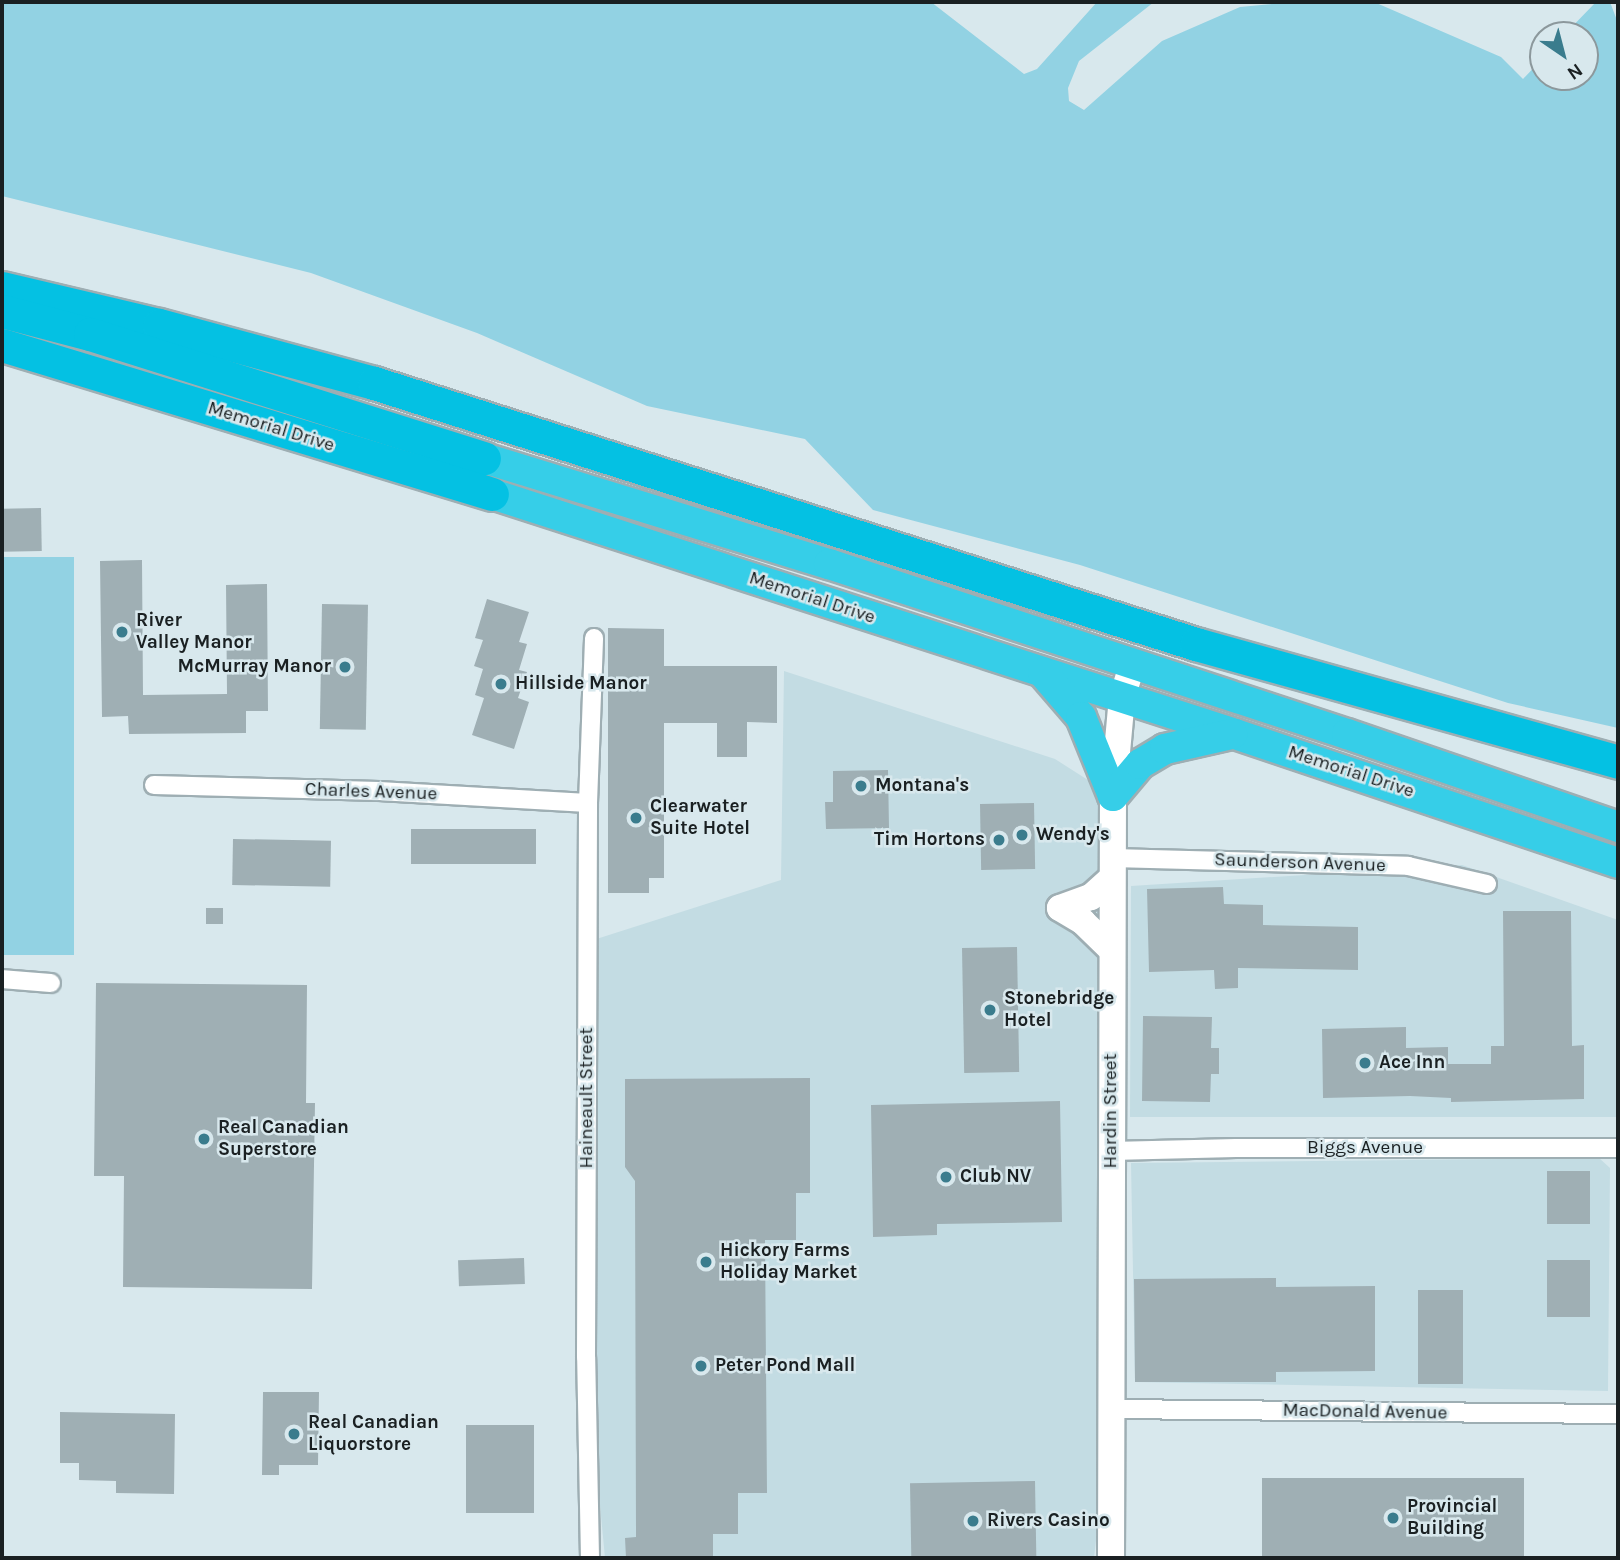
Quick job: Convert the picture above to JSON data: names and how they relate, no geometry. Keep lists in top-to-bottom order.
{
  "streets": {
    "highway": ["Memorial Drive"],
    "main road": ["Hardin Street"],
    "street": [
      "Charles Avenue",
      "Saunderson Avenue",
      "Haineault Street",
      "Biggs Avenue",
      "MacDonald Avenue"
    ]
  },
  "crossings": [
    ["Memorial Drive", "Hardin Street"],
    ["Charles Avenue", "Haineault Street"],
    ["Saunderson Avenue", "Hardin Street"],
    ["Hardin Street", "Biggs Avenue"],
    ["Hardin Street", "MacDonald Avenue"]
  ],
  "places": [
    "River Valley Manor",
    "McMurray Manor",
    "Hillside Manor",
    "Montana's",
    "Clearwater Suite Hotel",
    "Wendy's",
    "Tim Hortons",
    "Stonebridge Hotel",
    "Ace Inn",
    "Real Canadian Superstore",
    "Club NV",
    "Hickory Farms Holiday Market",
    "Peter Pond Mall",
    "Real Canadian Liquorstore",
    "Provincial Building",
    "Rivers Casino"
  ],
  "north": "bottom right"
}
